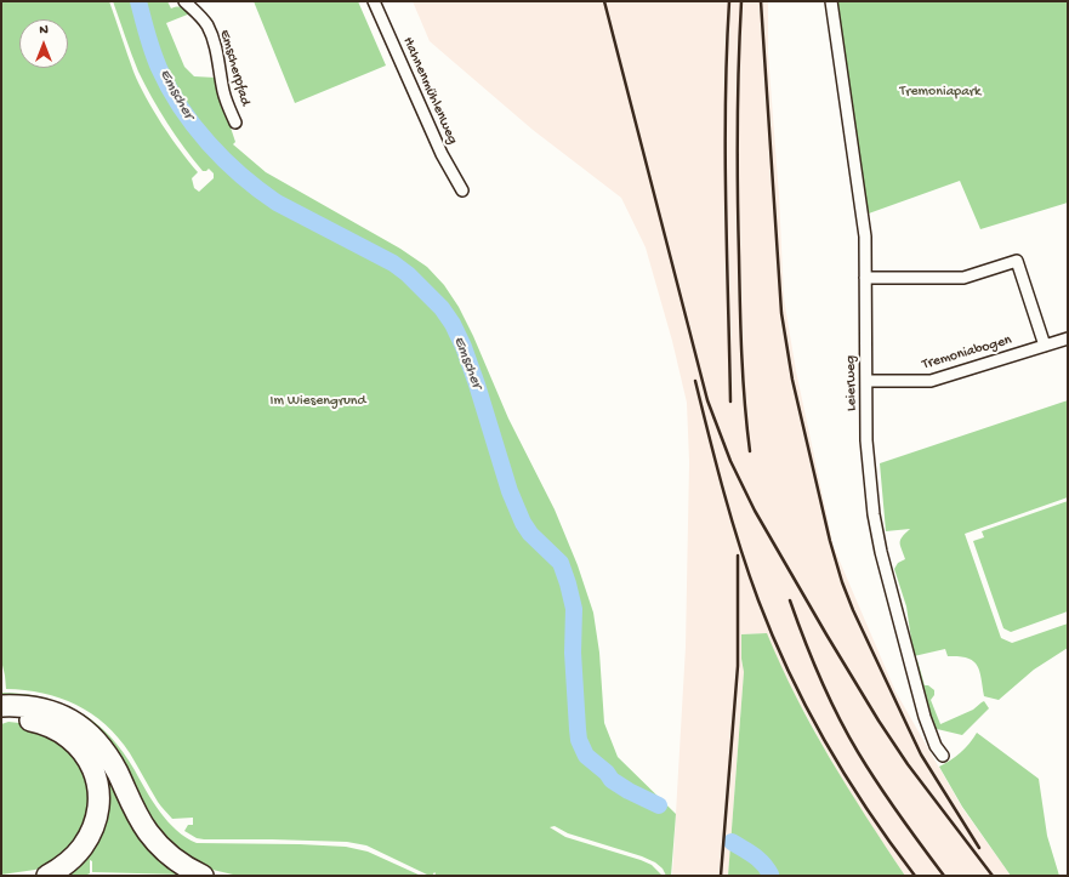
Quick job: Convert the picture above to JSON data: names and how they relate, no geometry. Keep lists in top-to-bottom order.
{
  "streets": {
    "street": [
      "Emscherpfad",
      "Hahnenmühlenweg",
      "Tremoniabogen",
      "Leierweg"
    ]
  },
  "crossings": [
    ["Tremoniabogen", "Leierweg"]
  ],
  "water": ["Emscher"],
  "parks": ["Tremoniapark", "Im Wiesengrund"],
  "north": "top"
}
